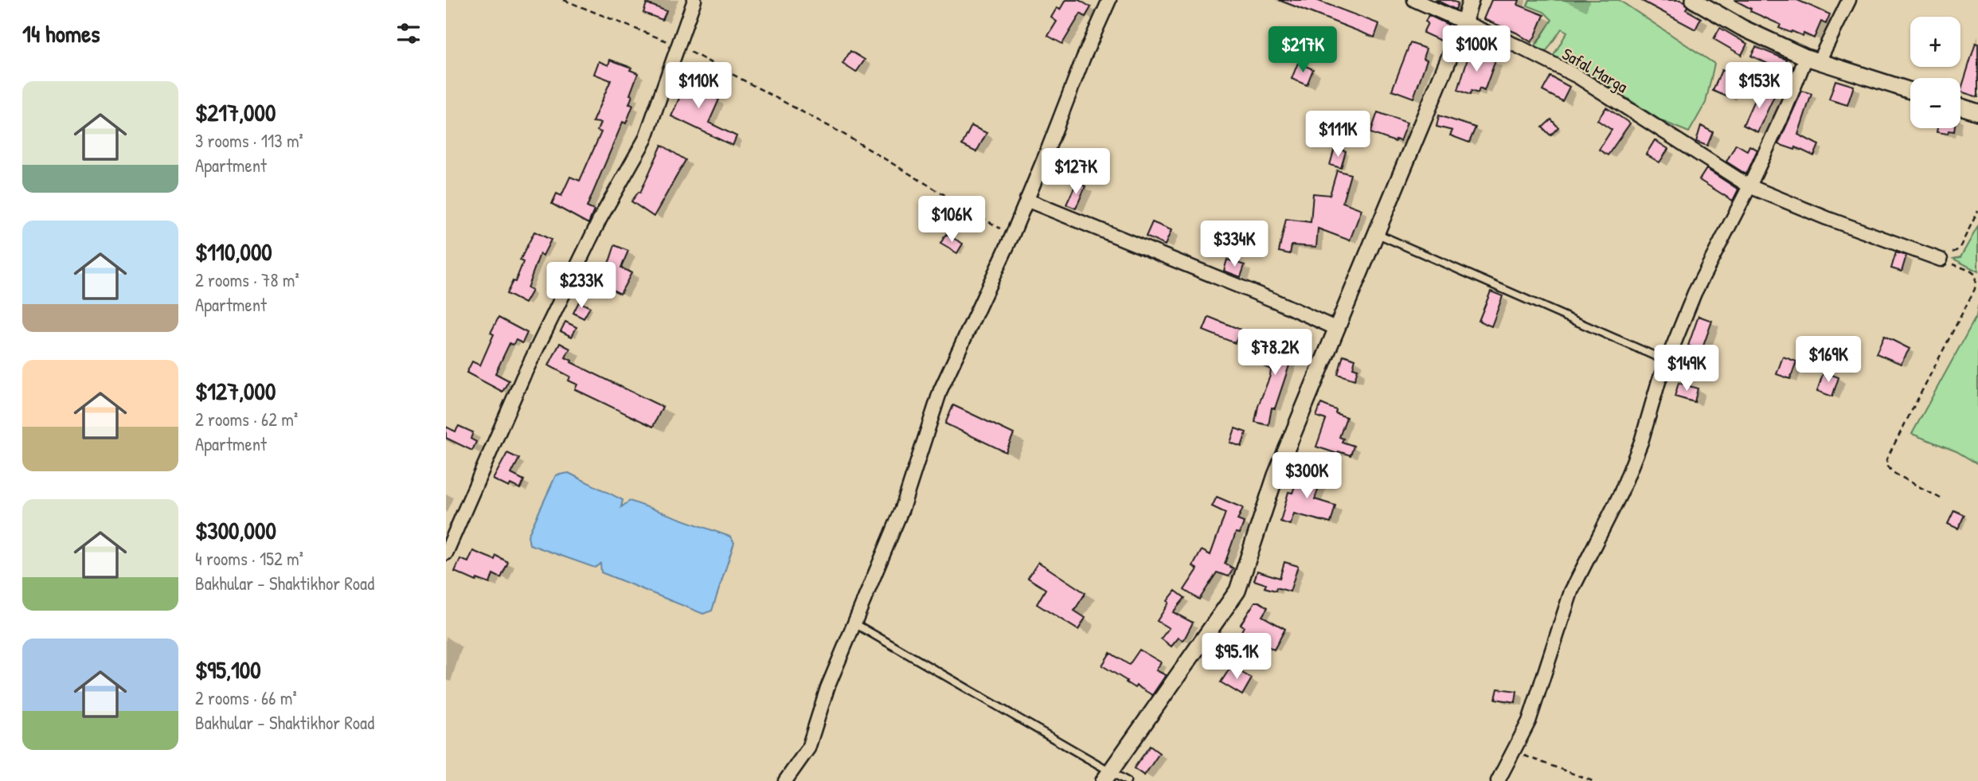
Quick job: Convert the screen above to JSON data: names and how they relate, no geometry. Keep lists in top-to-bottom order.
{
  "streets": {
    "street": ["Safal Marga"]
  },
  "page": {
    "heading": "14 homes",
    "map_buttons": ["+", "−"],
    "price": [
      "$100K",
      "$217K",
      "$110K",
      "$153K",
      "$111K",
      "$127K",
      "$106K",
      "$334K",
      "$233K",
      "$78.2K",
      "$169K",
      "$149K",
      "$300K",
      "$95.1K"
    ],
    "list": [
      {
        "name": "$217,000",
        "note": "3 rooms · 113 m² · Apartment"
      },
      {
        "name": "$110,000",
        "note": "2 rooms · 78 m² · Apartment"
      },
      {
        "name": "$127,000",
        "note": "2 rooms · 62 m² · Apartment"
      },
      {
        "name": "$300,000",
        "note": "4 rooms · 152 m² · Bakhular - Shaktikhor Road"
      },
      {
        "name": "$95,100",
        "note": "2 rooms · 66 m² · Bakhular - Shaktikhor Road"
      }
    ]
  }
}
